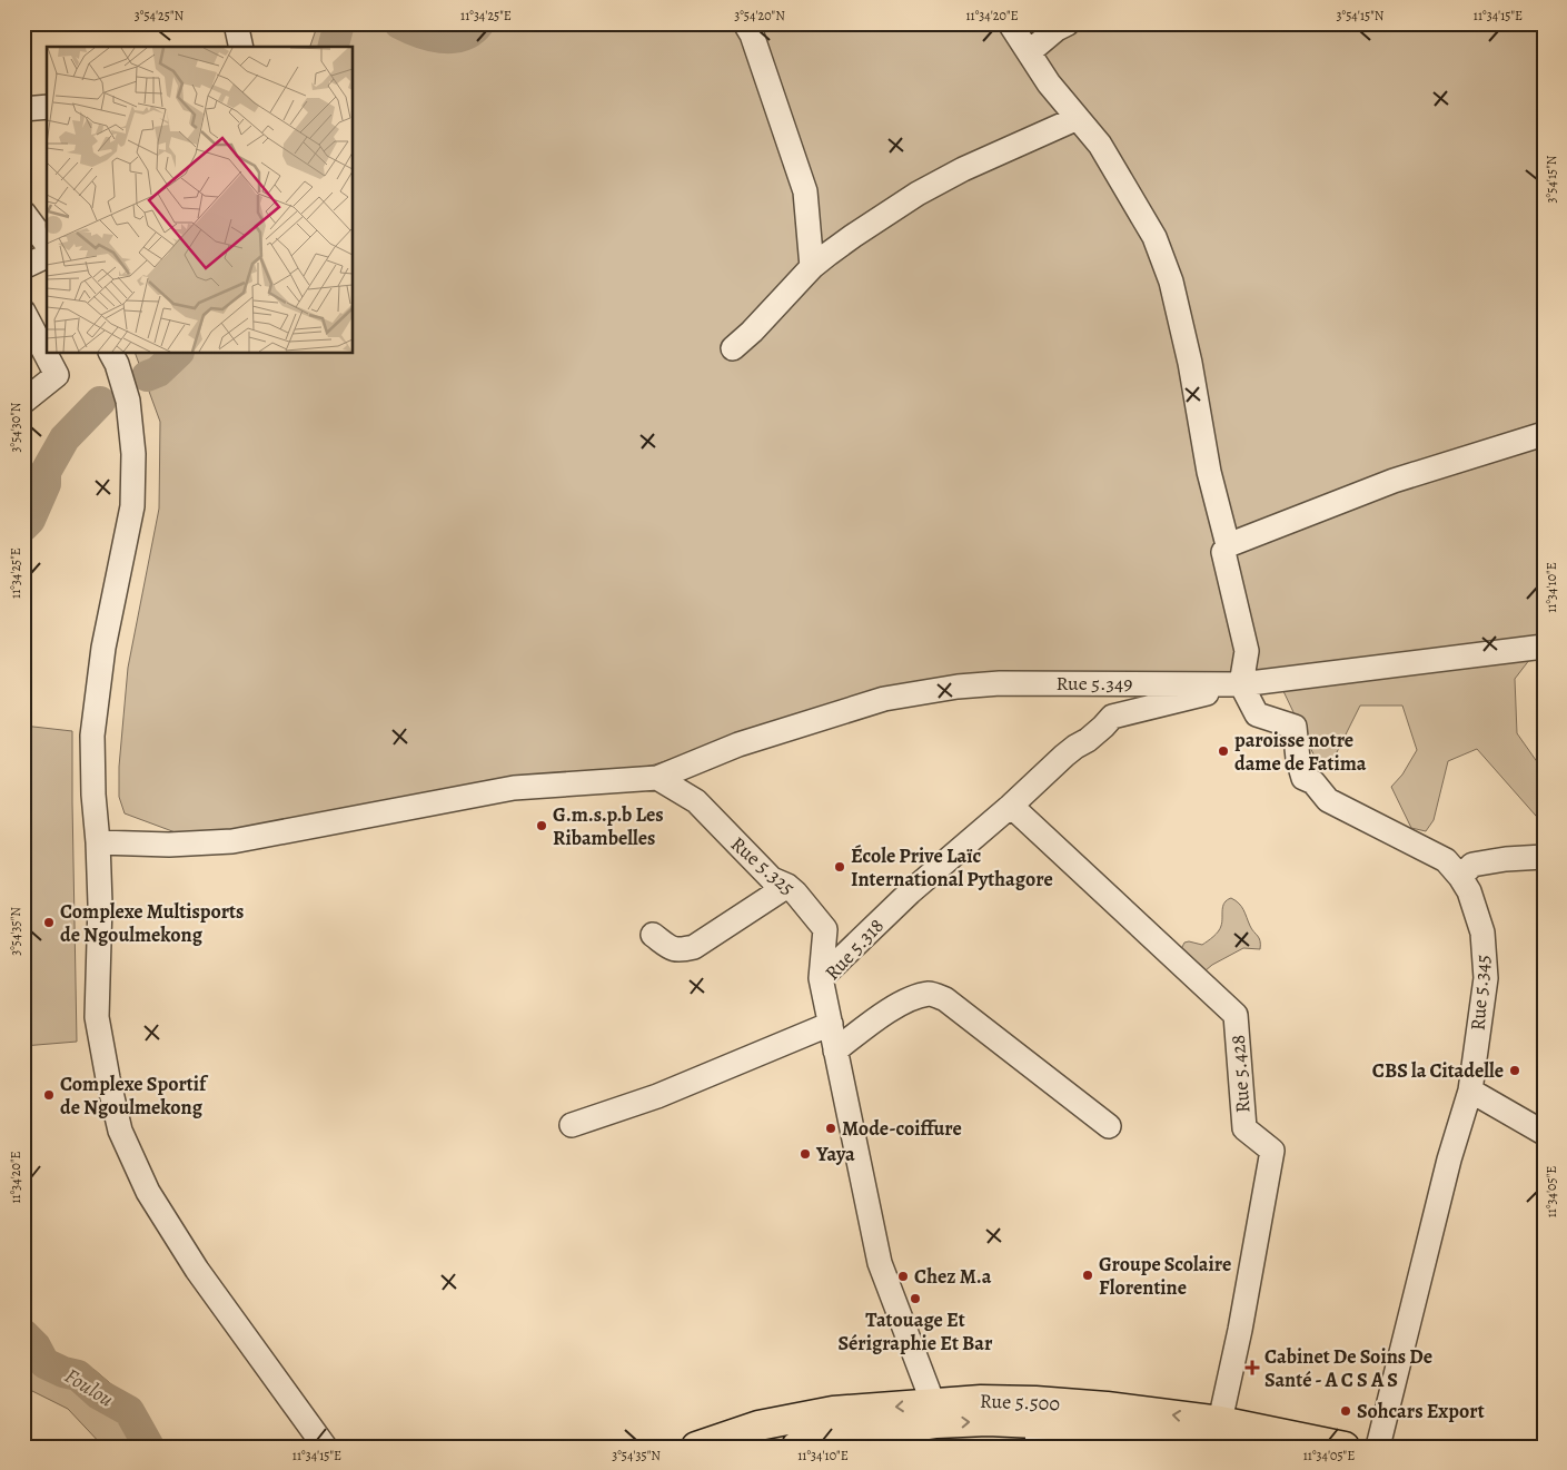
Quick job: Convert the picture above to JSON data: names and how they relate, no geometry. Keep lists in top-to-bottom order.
{
  "streets": {
    "main road": ["Rue 5.500"],
    "street": [
      "Rue 5.349",
      "Rue 5.325",
      "Rue 5.318",
      "Rue 5.345",
      "Rue 5.428"
    ]
  },
  "crossings": [
    ["Rue 5.349", "Rue 5.325"],
    ["Rue 5.349", "Rue 5.318"],
    ["Rue 5.349", "Rue 5.345"],
    ["Rue 5.325", "Rue 5.318"],
    ["Rue 5.318", "Rue 5.345"],
    ["Rue 5.318", "Rue 5.428"],
    ["Rue 5.318", "Rue 5.500"],
    ["Rue 5.428", "Rue 5.500"]
  ],
  "water": ["Foulou"],
  "places": {
    "other": [
      "paroisse notre dame de Fatima",
      "G.m.s.p.b Les Ribambelles",
      "École Prive Laïc International Pythagore",
      "Complexe Multisports de Ngoulmekong",
      "CBS la Citadelle",
      "Complexe Sportif de Ngoulmekong",
      "Mode-coiffure",
      "Yaya",
      "Groupe Scolaire Florentine",
      "Chez M.a",
      "Tatouage Et Sérigraphie Et Bar",
      "Sohcars Export"
    ],
    "health": ["Cabinet De Soins De Santé - A C S A S"]
  },
  "coordinates": [
    "3°54'25\"N",
    "11°34'25\"E",
    "3°54'20\"N",
    "11°34'20\"E",
    "3°54'15\"N",
    "11°34'15\"E",
    "3°54'30\"N",
    "11°34'10\"E",
    "3°54'35\"N",
    "11°34'05\"E"
  ]
}
